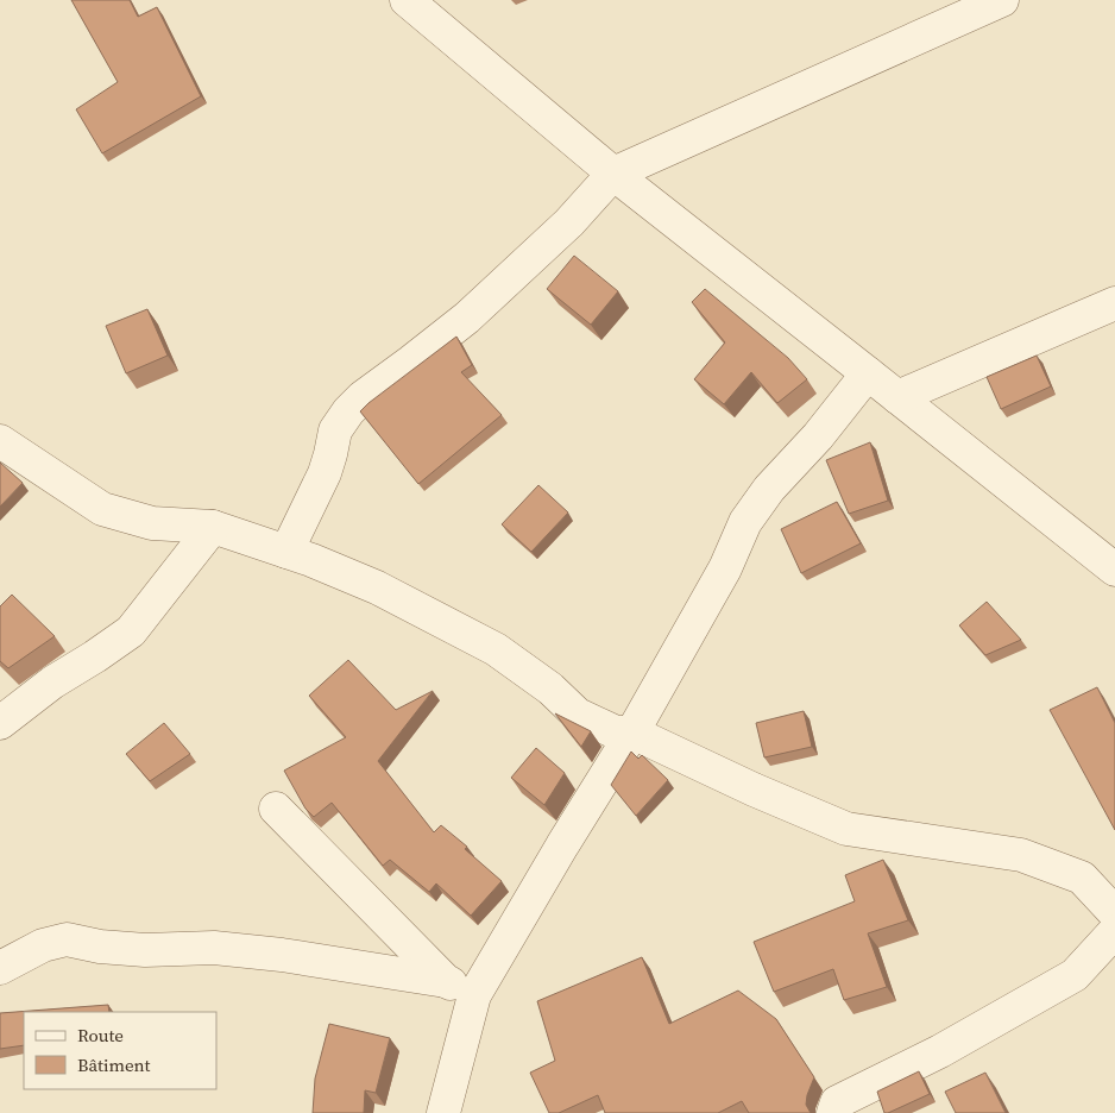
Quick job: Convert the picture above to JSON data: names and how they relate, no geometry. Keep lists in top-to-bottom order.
{
  "legend": ["Route", "Bâtiment"]
}
